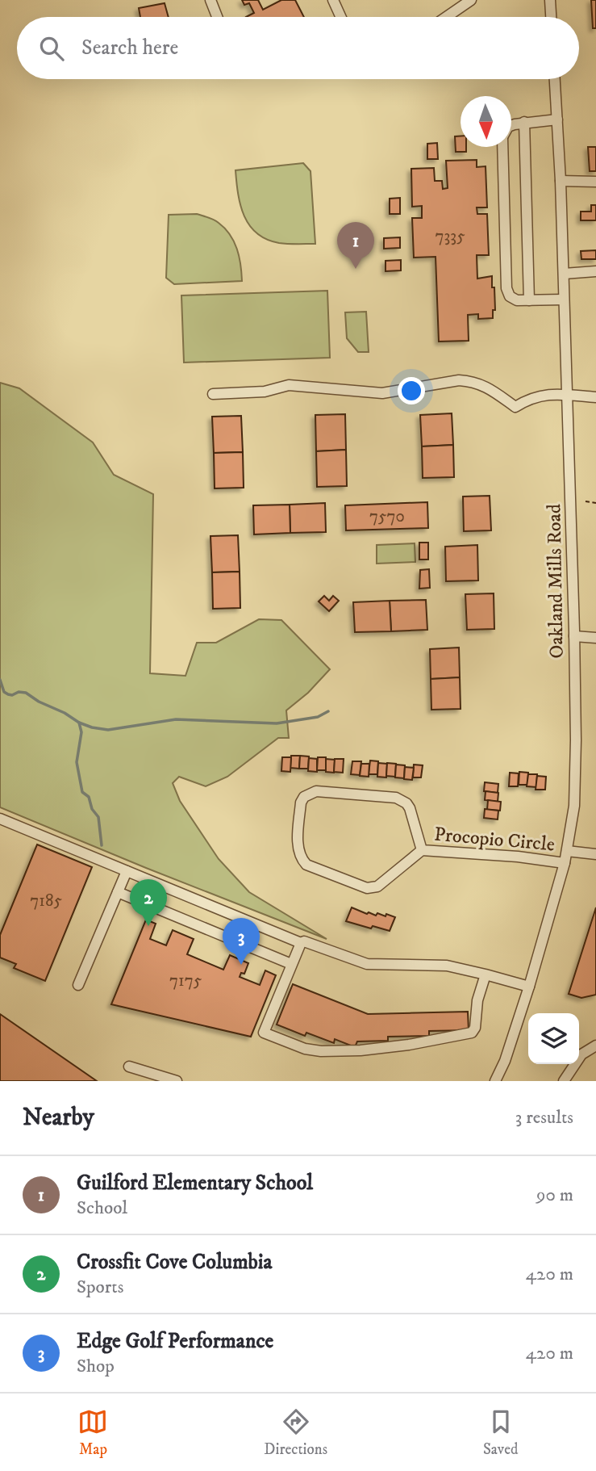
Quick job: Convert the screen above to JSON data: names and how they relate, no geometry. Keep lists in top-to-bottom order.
{
  "streets": {
    "street": ["Oakland Mills Road", "Procopio Circle"]
  },
  "crossings": [
    ["Oakland Mills Road", "Procopio Circle"]
  ],
  "house_numbers": [
    "7335",
    "7570",
    "7185",
    "7175"
  ],
  "north": "bottom",
  "page": {
    "search": "Search here",
    "pins": ["1", "2", "3"],
    "heading": ["Nearby", "3 results"],
    "list": [
      {
        "mark": "1",
        "name": "Guilford Elementary School",
        "note": "School",
        "value": "90 m"
      },
      {
        "mark": "2",
        "name": "Crossfit Cove Columbia",
        "note": "Sports",
        "value": "420 m"
      },
      {
        "mark": "3",
        "name": "Edge Golf Performance",
        "note": "Shop",
        "value": "420 m"
      }
    ],
    "nav": ["Map", "Directions", "Saved"]
  }
}
